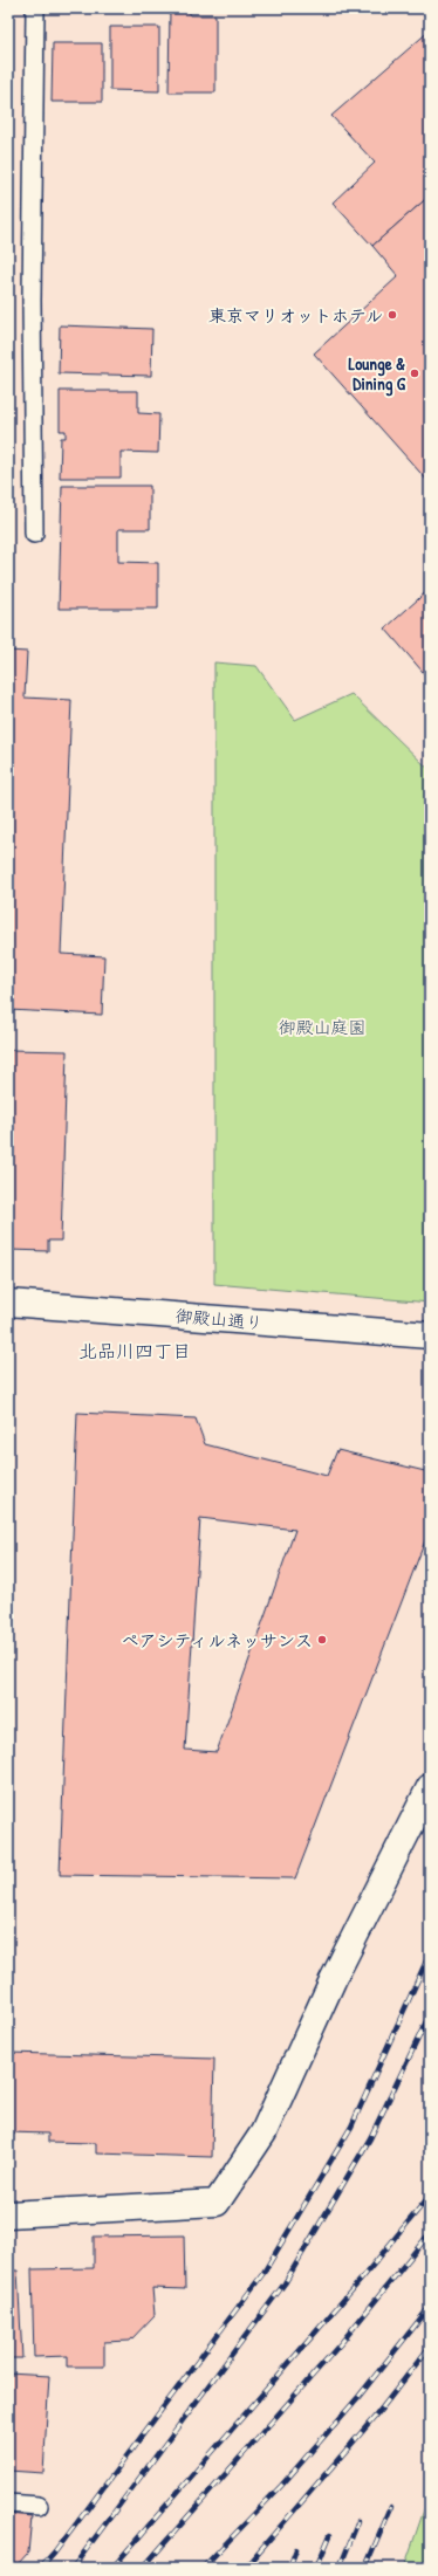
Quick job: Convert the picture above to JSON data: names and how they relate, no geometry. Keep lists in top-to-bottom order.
{
  "streets": {
    "street": ["御殿山通り"]
  },
  "districts": ["北品川四丁目"],
  "parks": ["御殿山庭園"],
  "places": ["東京マリオットホテル", "Lounge & Dining G", "ペアシティルネッサンス"]
}
